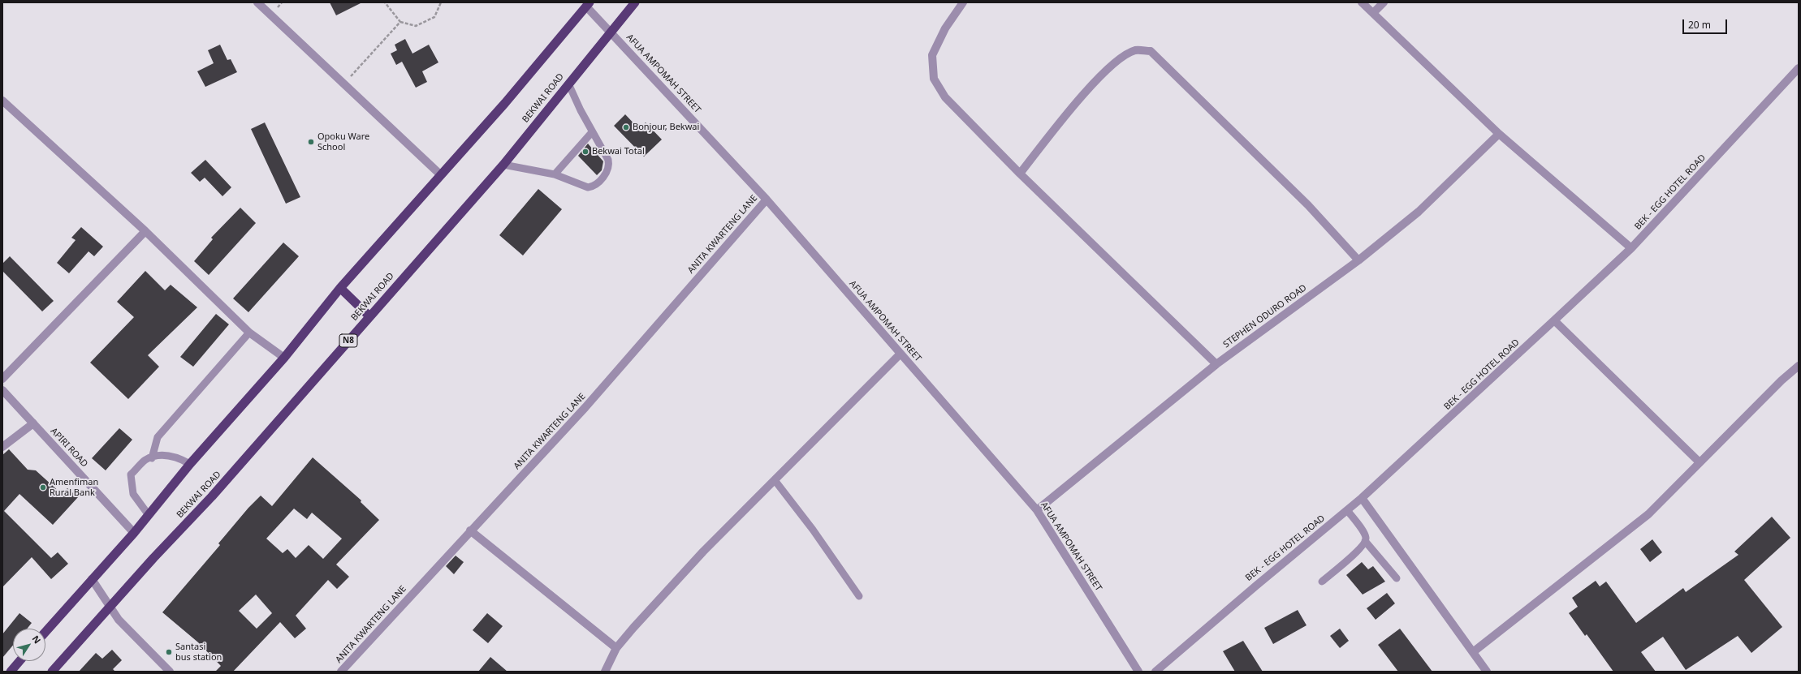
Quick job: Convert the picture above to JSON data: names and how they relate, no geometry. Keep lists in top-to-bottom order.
{
  "streets": {
    "highway": ["BEKWAI ROAD", "N8"],
    "street": [
      "AFUA AMPOMAH STREET",
      "BEK - EGG HOTEL ROAD",
      "ANITA KWARTENG LANE",
      "STEPHEN ODURO ROAD",
      "APIRI ROAD"
    ]
  },
  "crossings": [
    ["AFUA AMPOMAH STREET", "BEKWAI ROAD"],
    ["AFUA AMPOMAH STREET", "ANITA KWARTENG LANE"],
    ["AFUA AMPOMAH STREET", "STEPHEN ODURO ROAD"]
  ],
  "places": [
    "Bonjour, Bekwai",
    "Opoku Ware School",
    "Bekwai Total",
    "Amenfiman Rural Bank",
    "Santasi bus station"
  ],
  "scale_bar": "20 m",
  "north": "top right"
}
